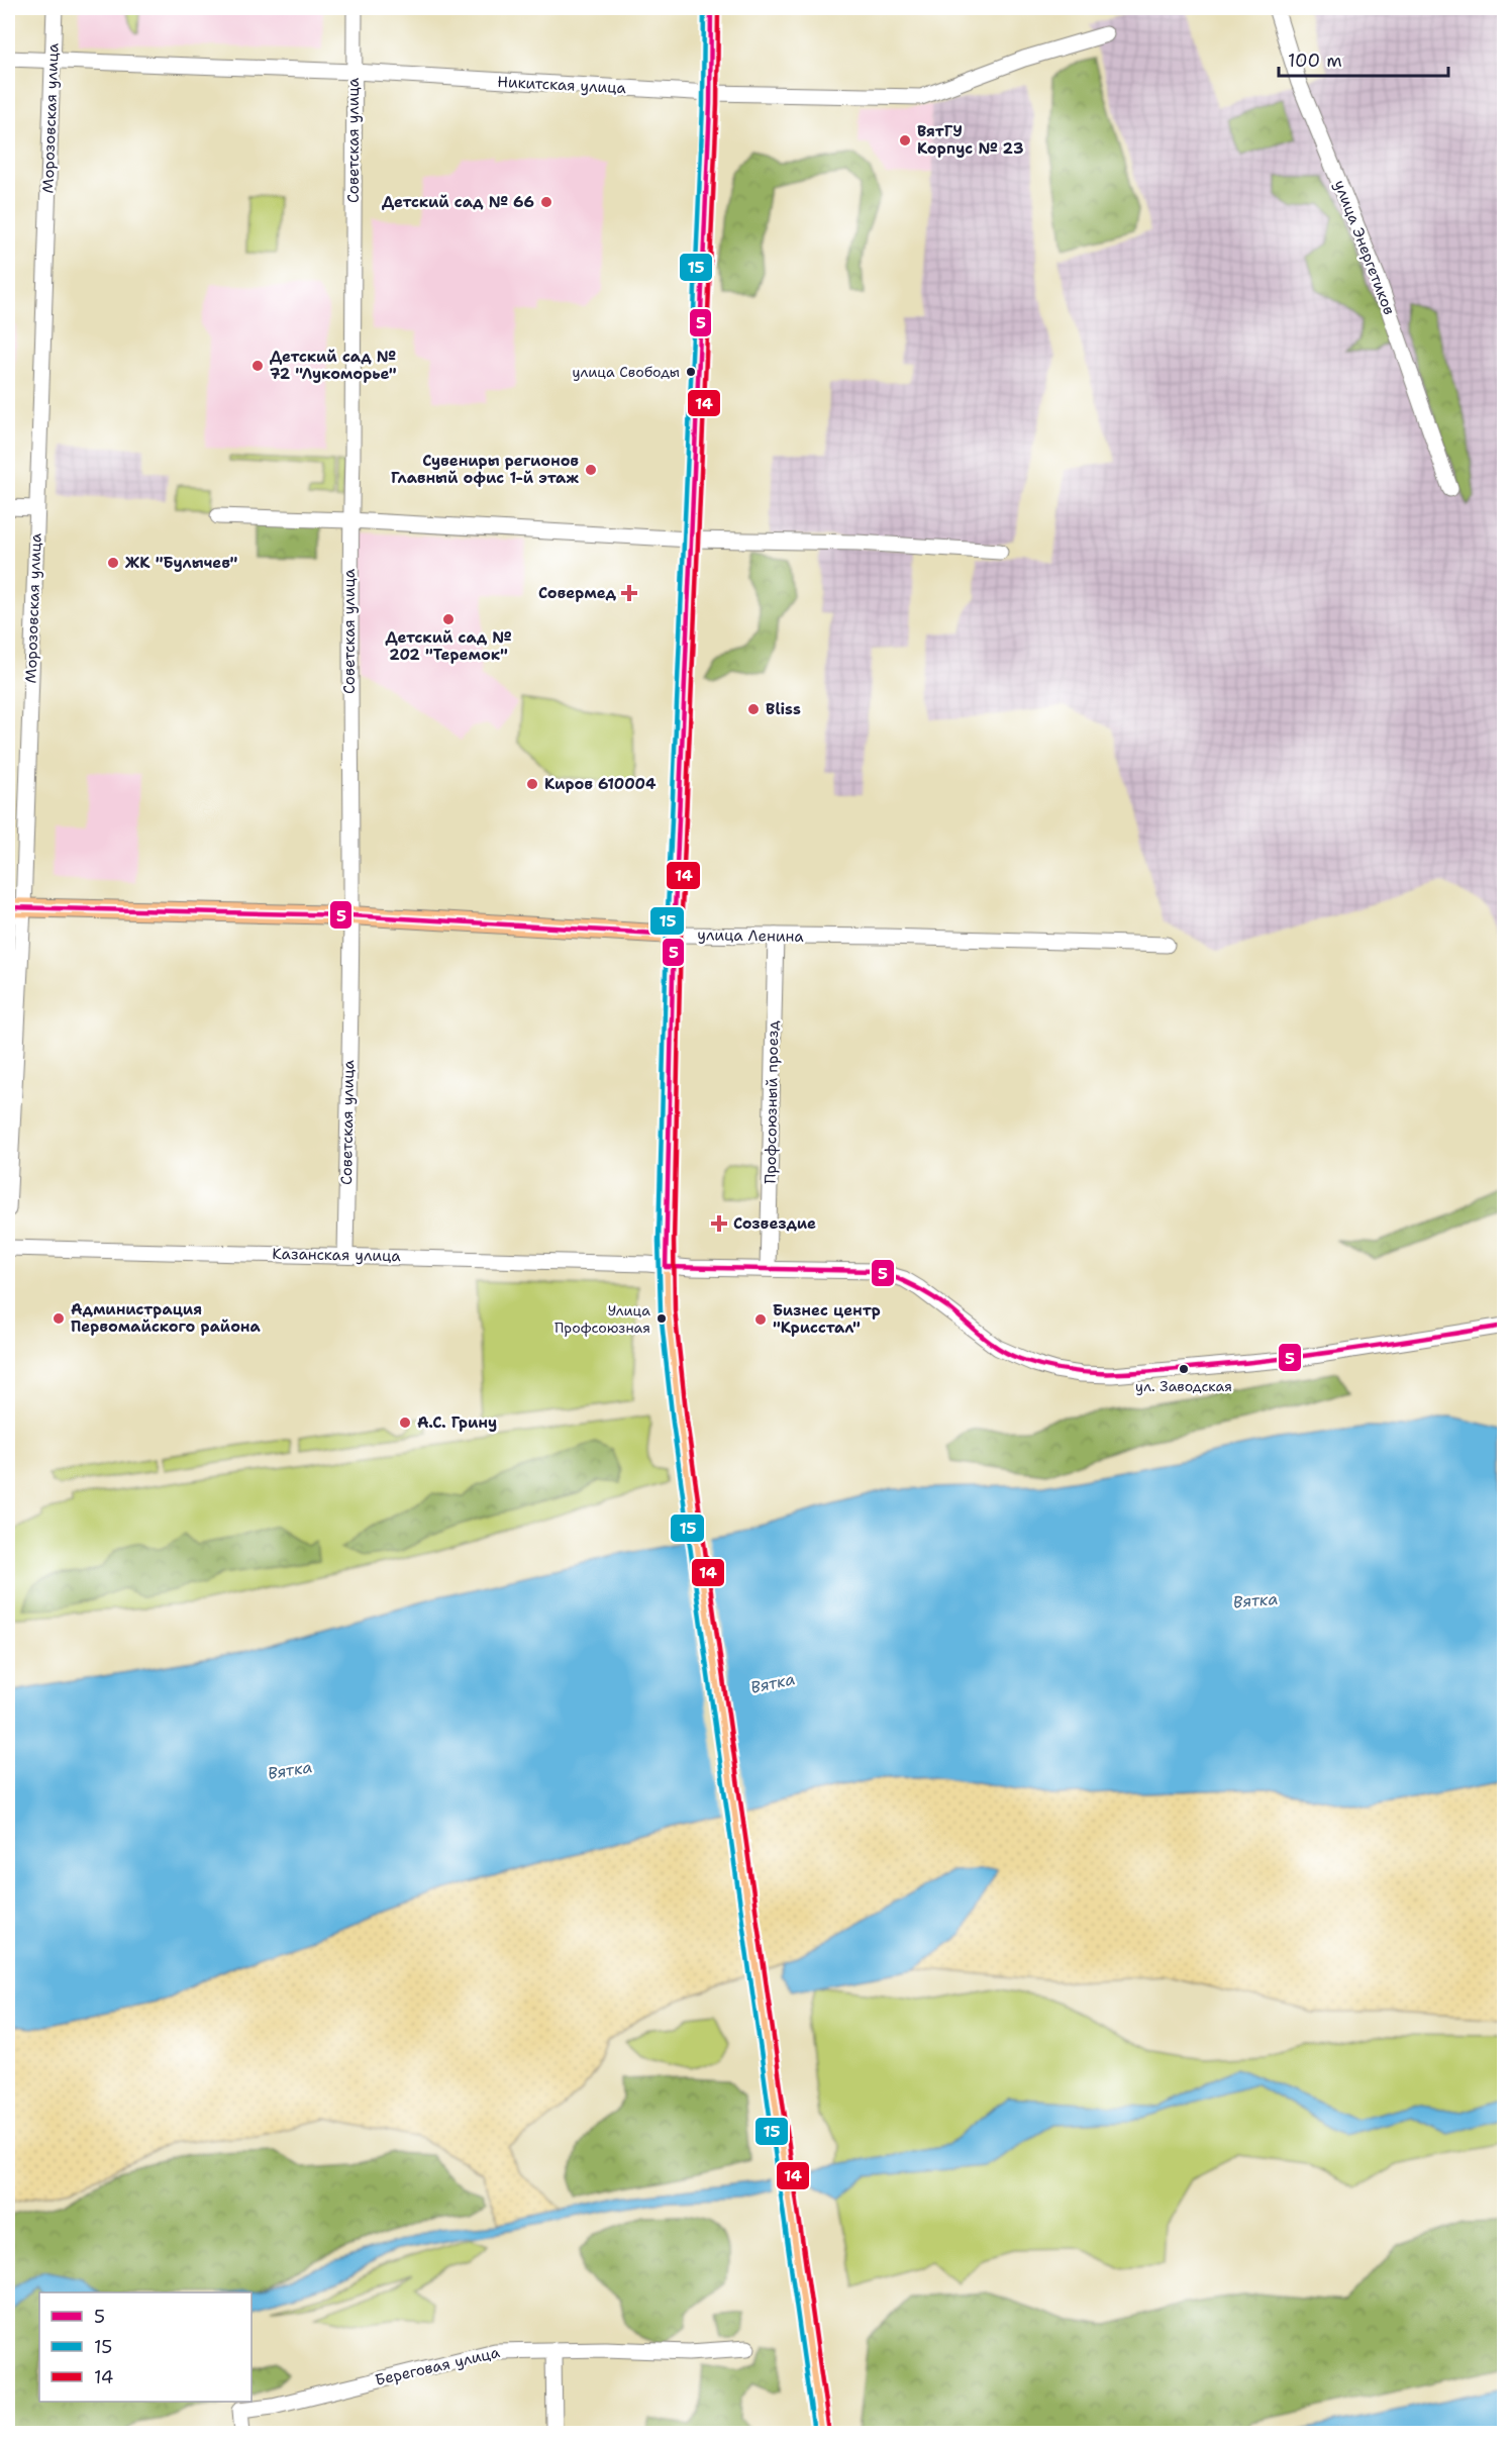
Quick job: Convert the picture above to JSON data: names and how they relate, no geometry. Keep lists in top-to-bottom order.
{
  "streets": {
    "main road": ["улица Ленина"],
    "street": [
      "Никитская улица",
      "Морозовская улица",
      "Советская улица",
      "улица Энергетиков",
      "Профсоюзный проезд",
      "Казанская улица",
      "Береговая улица"
    ]
  },
  "crossings": [
    ["Никитская улица", "Морозовская улица"],
    ["Никитская улица", "Советская улица"],
    ["Морозовская улица", "улица Ленина"],
    ["Советская улица", "улица Ленина"],
    ["Советская улица", "Казанская улица"],
    ["улица Ленина", "Профсоюзный проезд"],
    ["Профсоюзный проезд", "Казанская улица"]
  ],
  "water": ["Вятка"],
  "places": {
    "other": [
      "ВятГУ Корпус № 23",
      "Детский сад № 66",
      "Детский сад № 72 \"Лукоморье\"",
      "улица Свободы",
      "Сувениры регионов Главный офис 1-й этаж",
      "ЖК \"Булычев\"",
      "Детский сад № 202 \"Теремок\"",
      "Bliss",
      "Киров 610004",
      "Администрация Первомайского района",
      "Улица Профсоюзная",
      "Бизнес центр \"Крисстал\"",
      "ул. Заводская",
      "А.С. Грину"
    ],
    "health": ["Совермед", "Созвездие"]
  },
  "lines": ["transit line 5", "transit line 15", "transit line 14"],
  "legend": ["5", "15", "14"],
  "scale_bar": "100 m"
}
